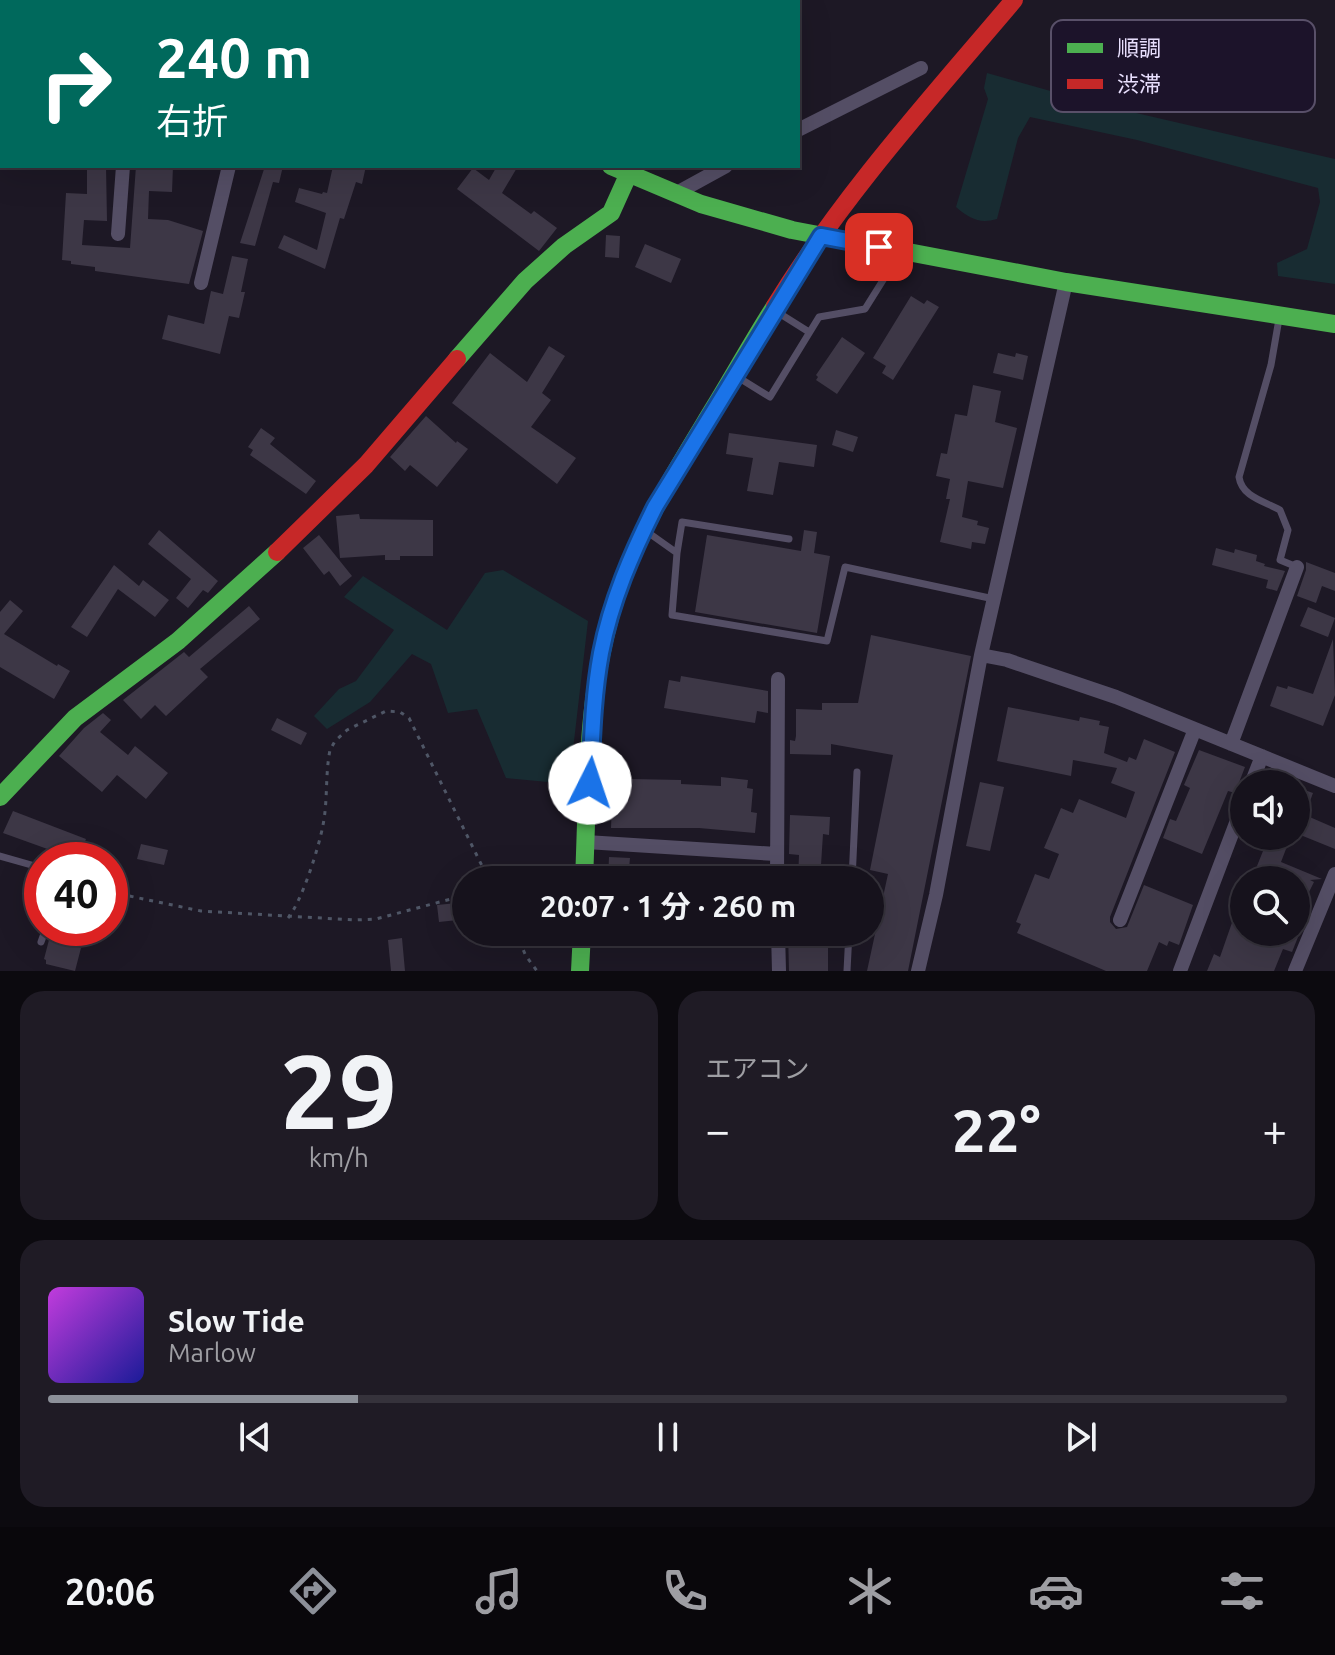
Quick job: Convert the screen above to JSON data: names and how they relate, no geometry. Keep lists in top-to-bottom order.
{
  "legend": ["順調", "渋滞"],
  "page": {
    "turn": ["240 m", "右折"],
    "limit": "40",
    "trip": "20:07 · 1 分 · 260 m",
    "tile": [
      ["29", "km/h"],
      "エアコン"
    ],
    "heat": ["−", "22°", "+"],
    "song": ["Slow Tide", "Marlow"],
    "tabs": "20:06"
  }
}
